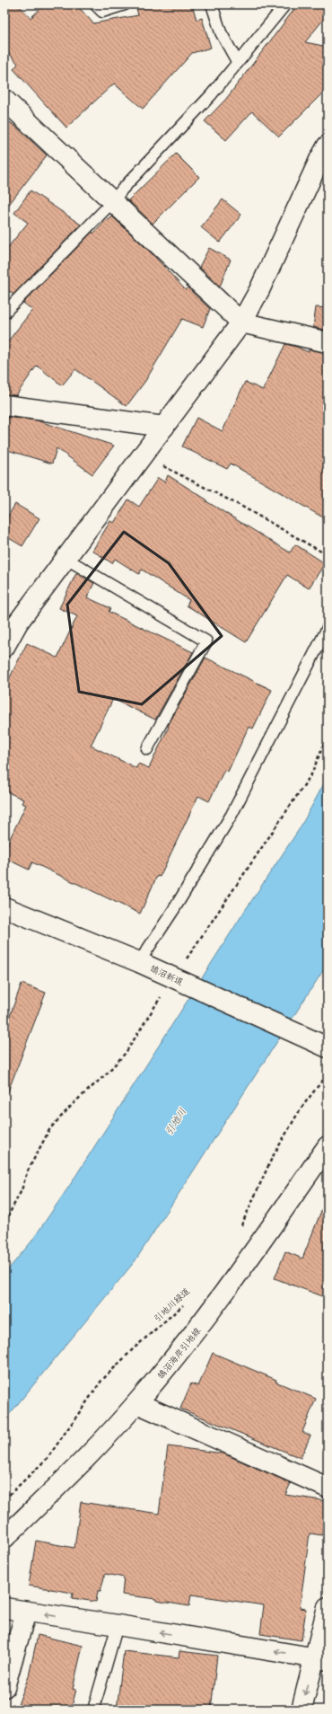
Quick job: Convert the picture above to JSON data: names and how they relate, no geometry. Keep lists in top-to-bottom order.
{
  "streets": {
    "street": ["鵠沼新道", "鵠沼海岸引地線"],
    "path": ["引地川緑道"]
  },
  "water": ["引地川"]
}
